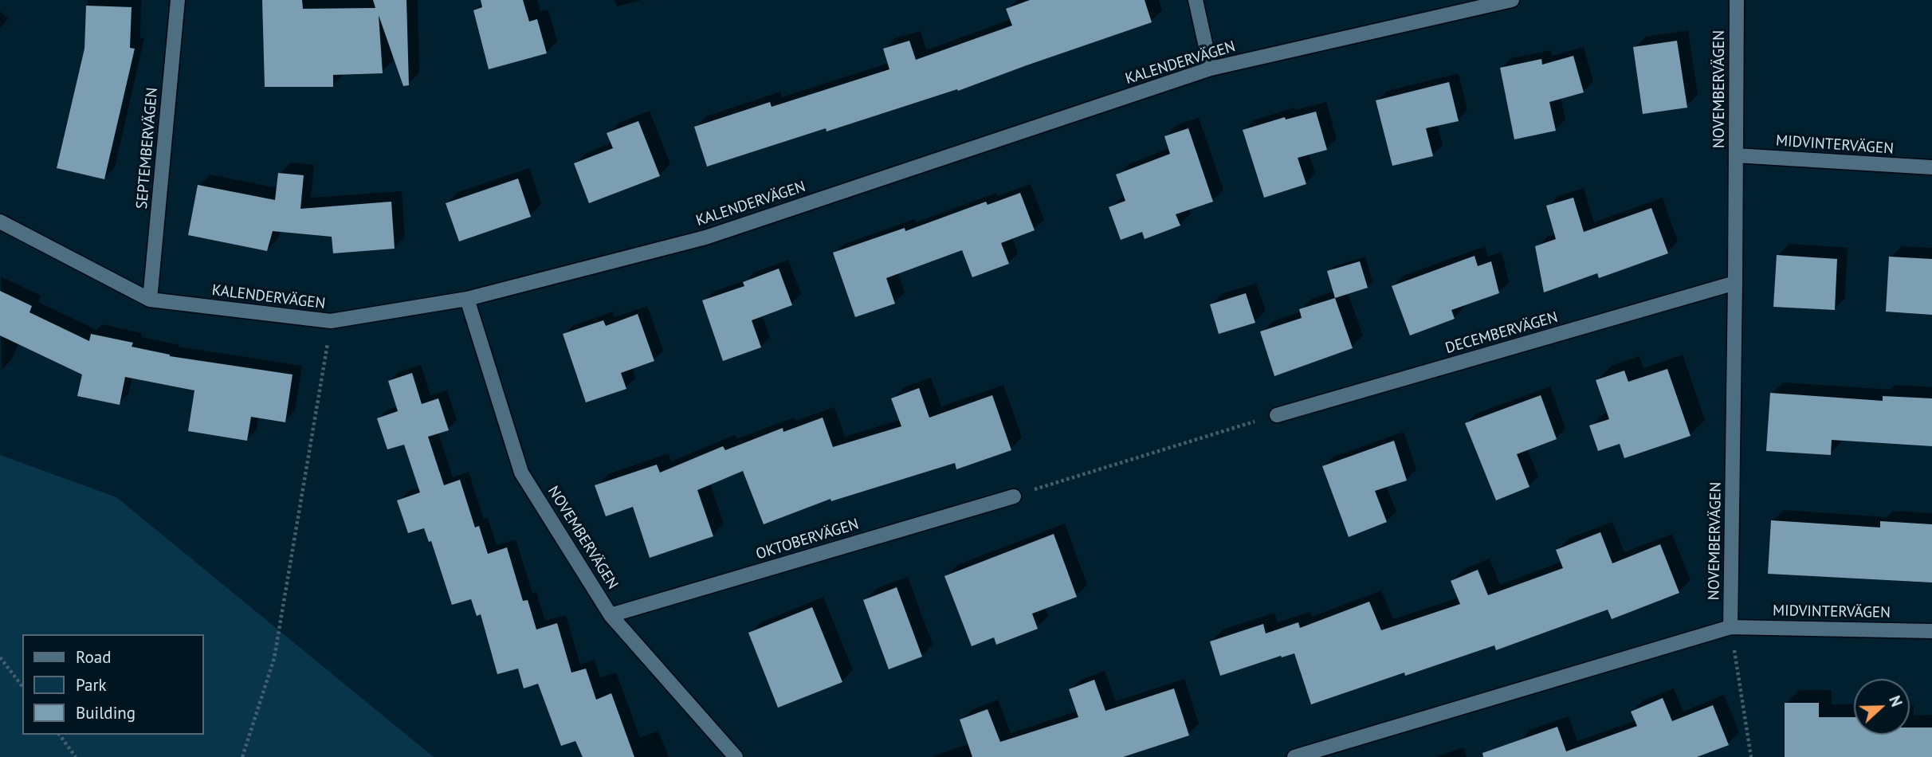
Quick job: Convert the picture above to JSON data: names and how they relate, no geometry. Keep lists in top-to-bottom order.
{
  "streets": {
    "street": [
      "KALENDERVÄGEN",
      "NOVEMBERVÄGEN",
      "MIDVINTERVÄGEN",
      "SEPTEMBERVÄGEN",
      "DECEMBERVÄGEN",
      "OKTOBERVÄGEN"
    ]
  },
  "crossings": [
    ["KALENDERVÄGEN", "NOVEMBERVÄGEN"],
    ["KALENDERVÄGEN", "SEPTEMBERVÄGEN"],
    ["NOVEMBERVÄGEN", "MIDVINTERVÄGEN"],
    ["NOVEMBERVÄGEN", "DECEMBERVÄGEN"],
    ["NOVEMBERVÄGEN", "OKTOBERVÄGEN"]
  ],
  "legend": ["Road", "Park", "Building"],
  "north": "right"
}
